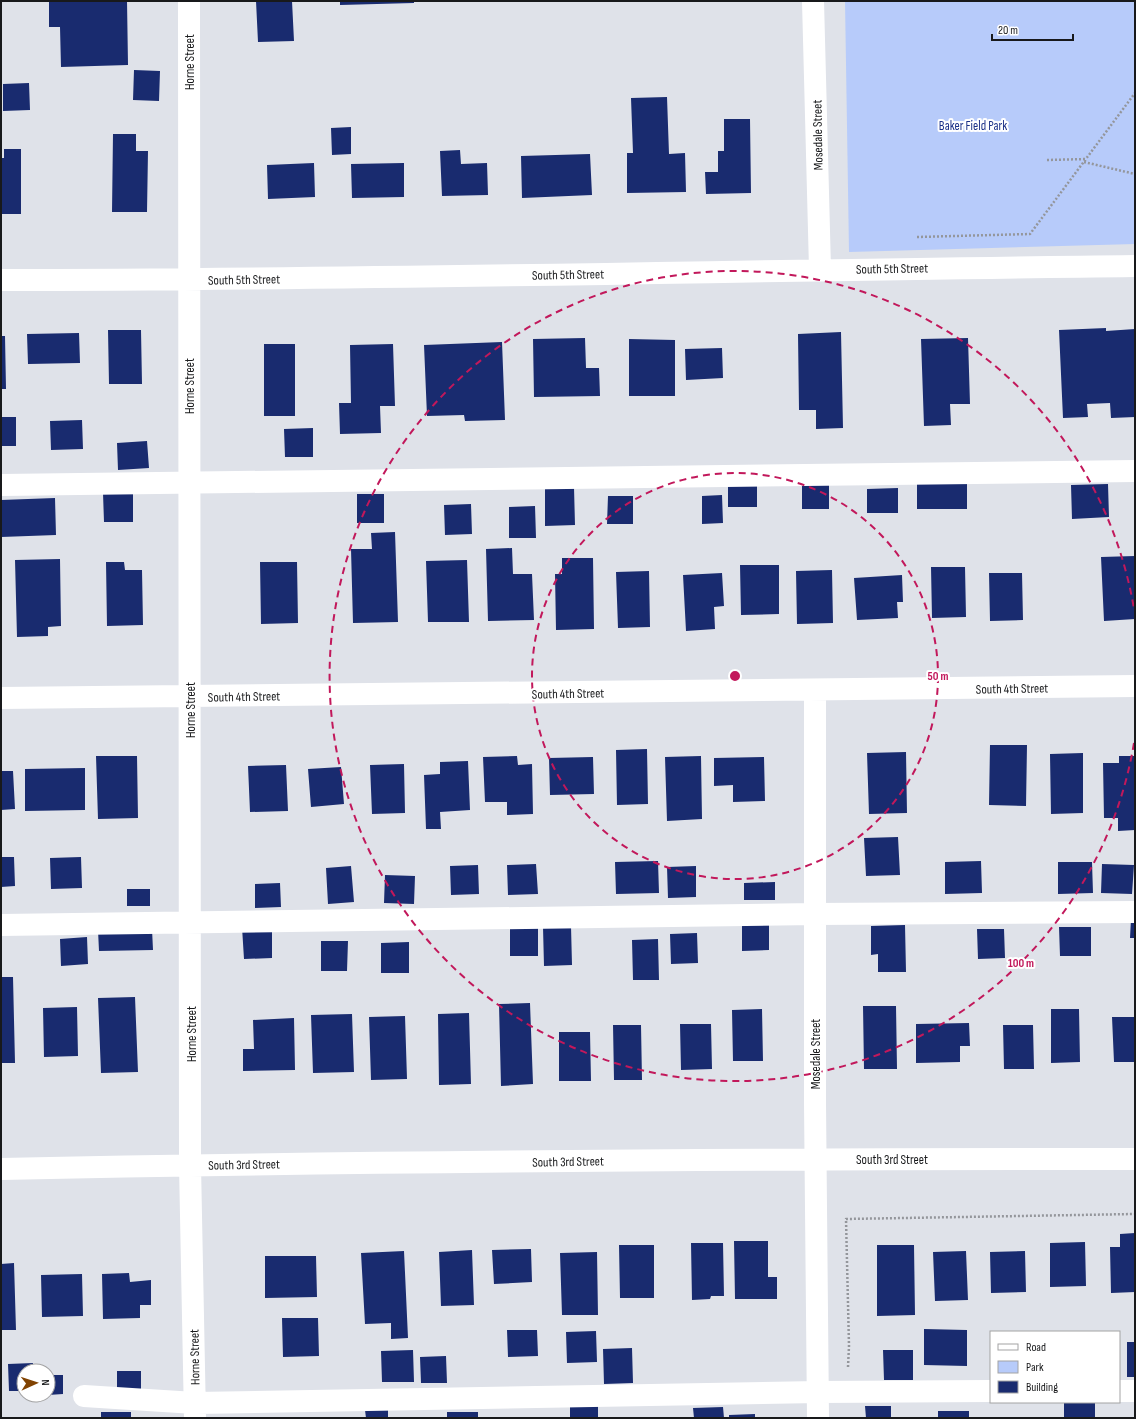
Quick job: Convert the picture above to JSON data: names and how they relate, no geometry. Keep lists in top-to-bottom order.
{
  "streets": {
    "street": [
      "Horne Street",
      "Mosedale Street",
      "South 5th Street",
      "South 4th Street",
      "South 3rd Street"
    ]
  },
  "crossings": [
    ["Horne Street", "South 5th Street"],
    ["Horne Street", "South 4th Street"],
    ["Horne Street", "South 3rd Street"],
    ["Mosedale Street", "South 5th Street"],
    ["Mosedale Street", "South 4th Street"],
    ["Mosedale Street", "South 3rd Street"]
  ],
  "parks": ["Baker Field Park"],
  "legend": ["Road", "Park", "Building"],
  "scale_bar": "20 m",
  "north": "right",
  "rings": ["50 m", "100 m"]
}
